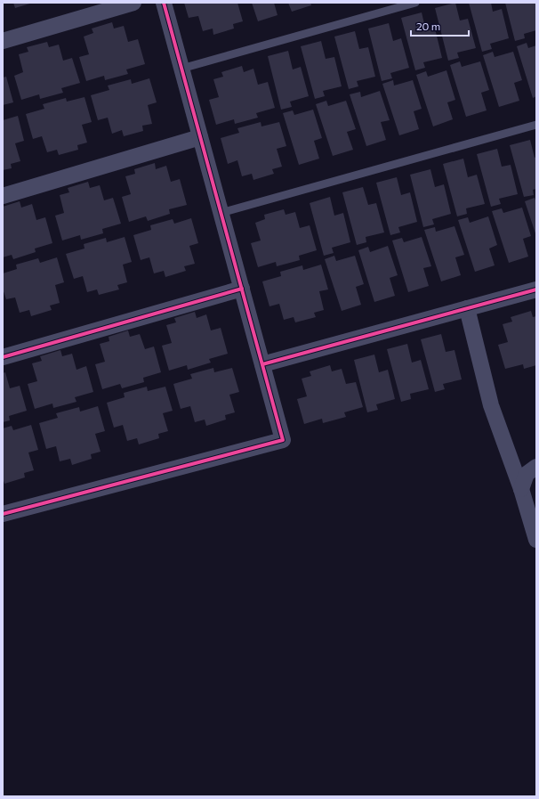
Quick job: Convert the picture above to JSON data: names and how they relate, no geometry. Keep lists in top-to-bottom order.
{
  "scale_bar": "20 m"
}
